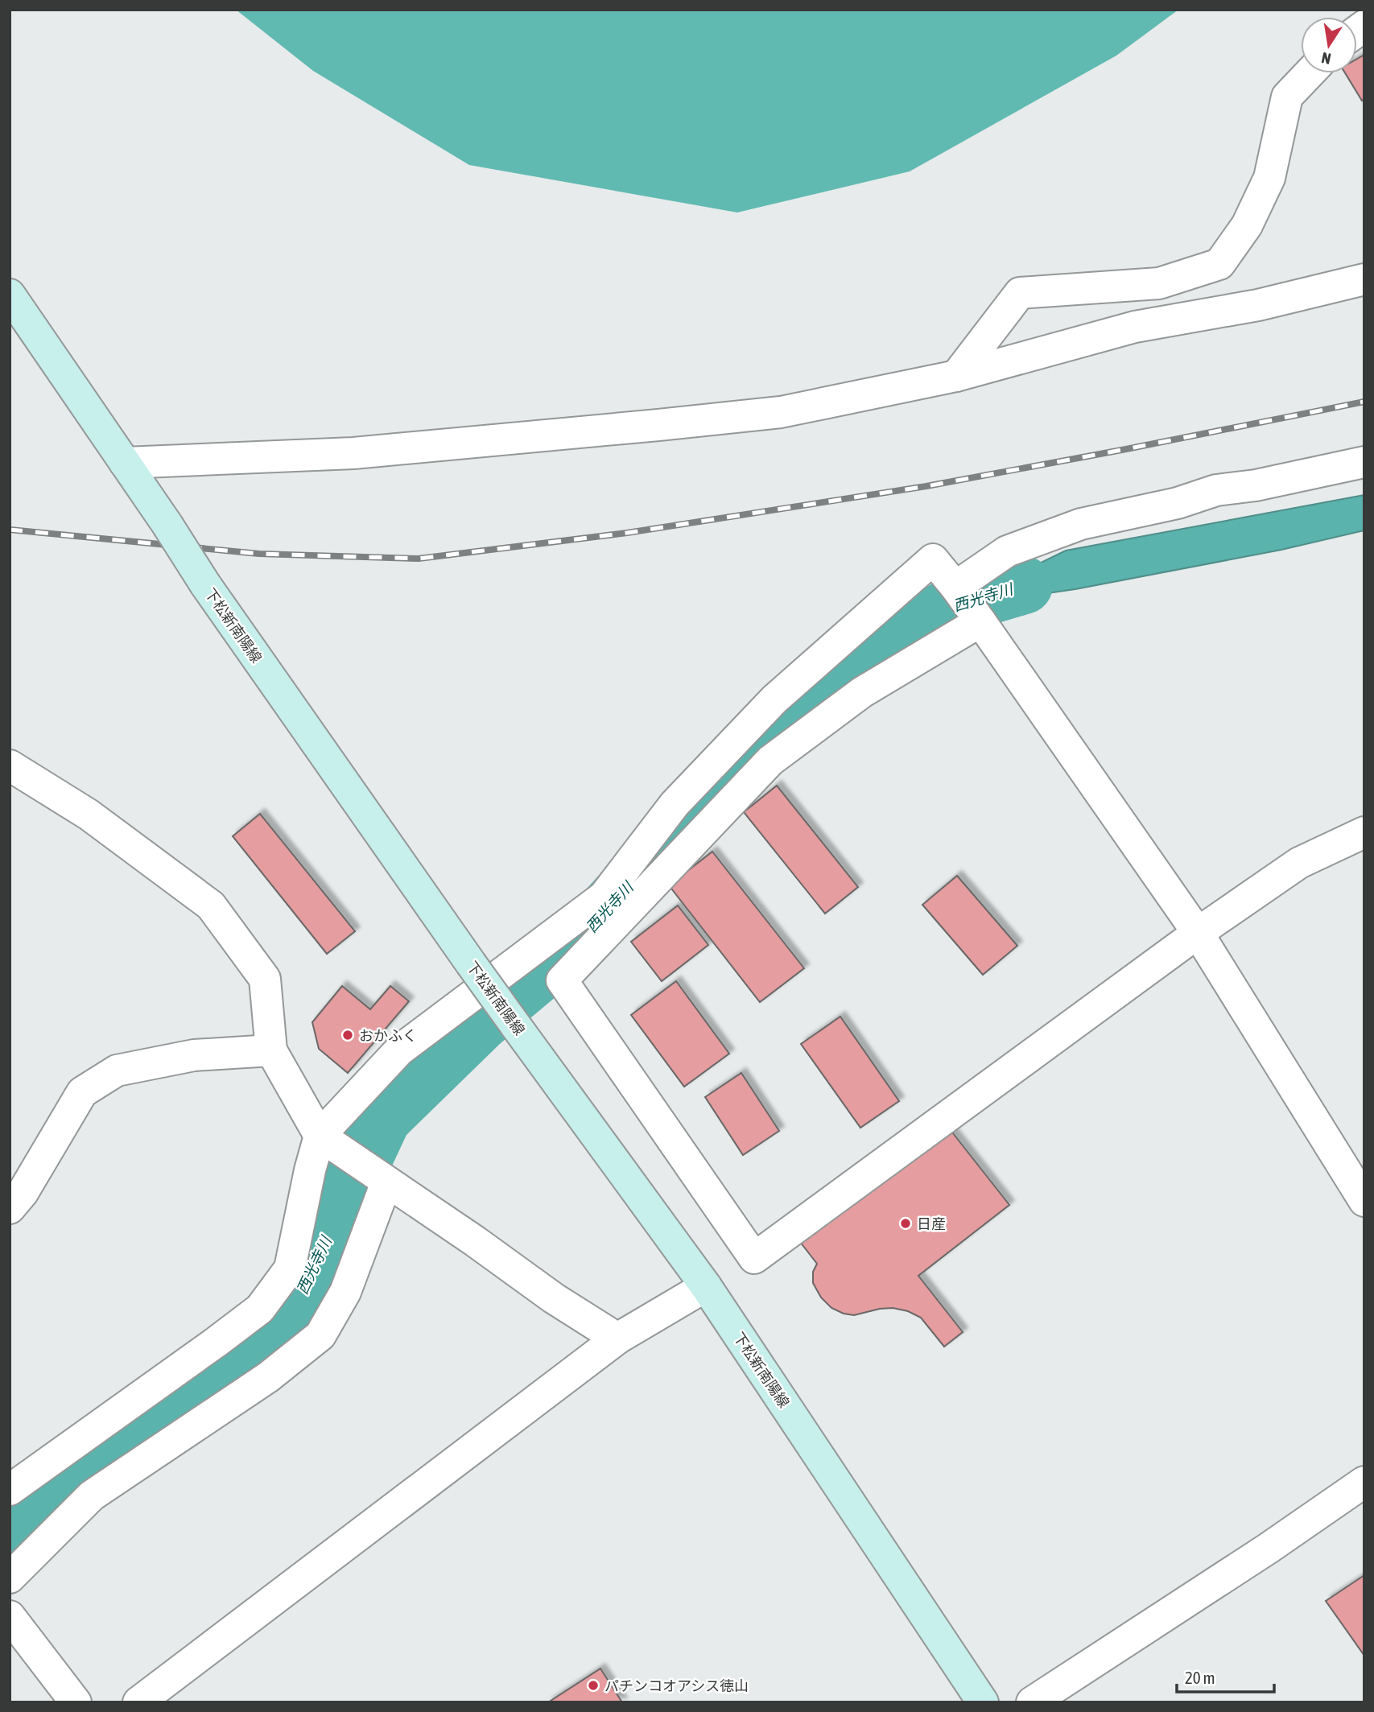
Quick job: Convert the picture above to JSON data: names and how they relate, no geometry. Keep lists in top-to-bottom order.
{
  "streets": {
    "main road": ["下松新南陽線"]
  },
  "water": ["西光寺川"],
  "places": ["おかふく", "日産", "パチンコオアシス徳山"],
  "scale_bar": "20 m",
  "north": "bottom"
}
